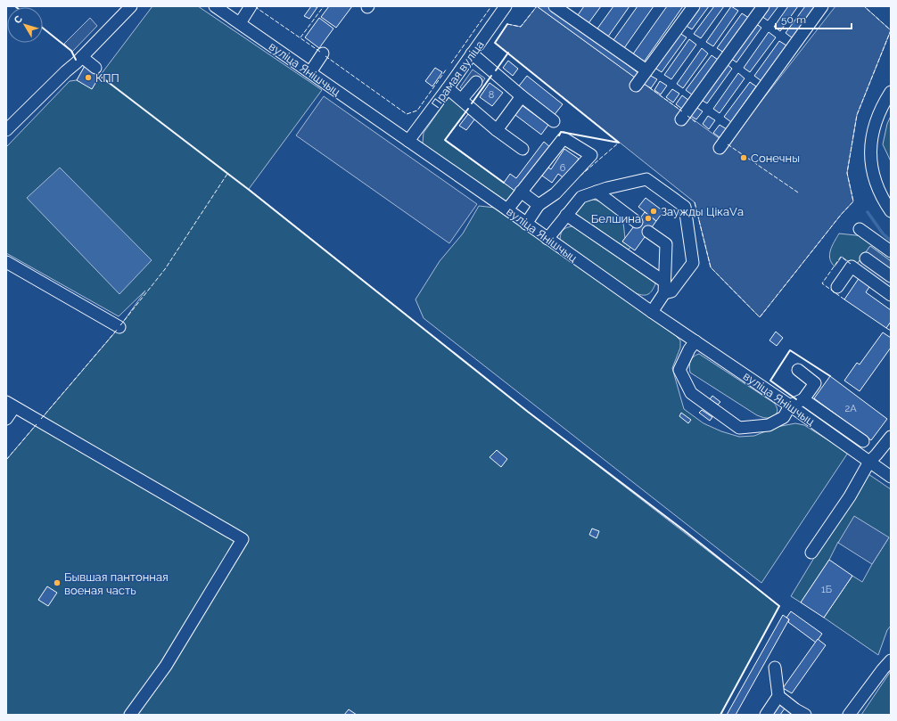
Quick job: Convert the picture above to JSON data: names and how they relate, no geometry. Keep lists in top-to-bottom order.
{
  "streets": {
    "street": ["вуліца Янішчыц", "Прамая вуліца"]
  },
  "crossings": [
    ["вуліца Янішчыц", "Прамая вуліца"]
  ],
  "places": [
    "КПП",
    "Сонечны",
    "Заужды ЦікаVа",
    "Белшина",
    "Бывшая пантонная военая часть"
  ],
  "house_numbers": [
    "8",
    "6",
    "2А",
    "1Б"
  ],
  "scale_bar": "50 m",
  "north": "top left"
}
